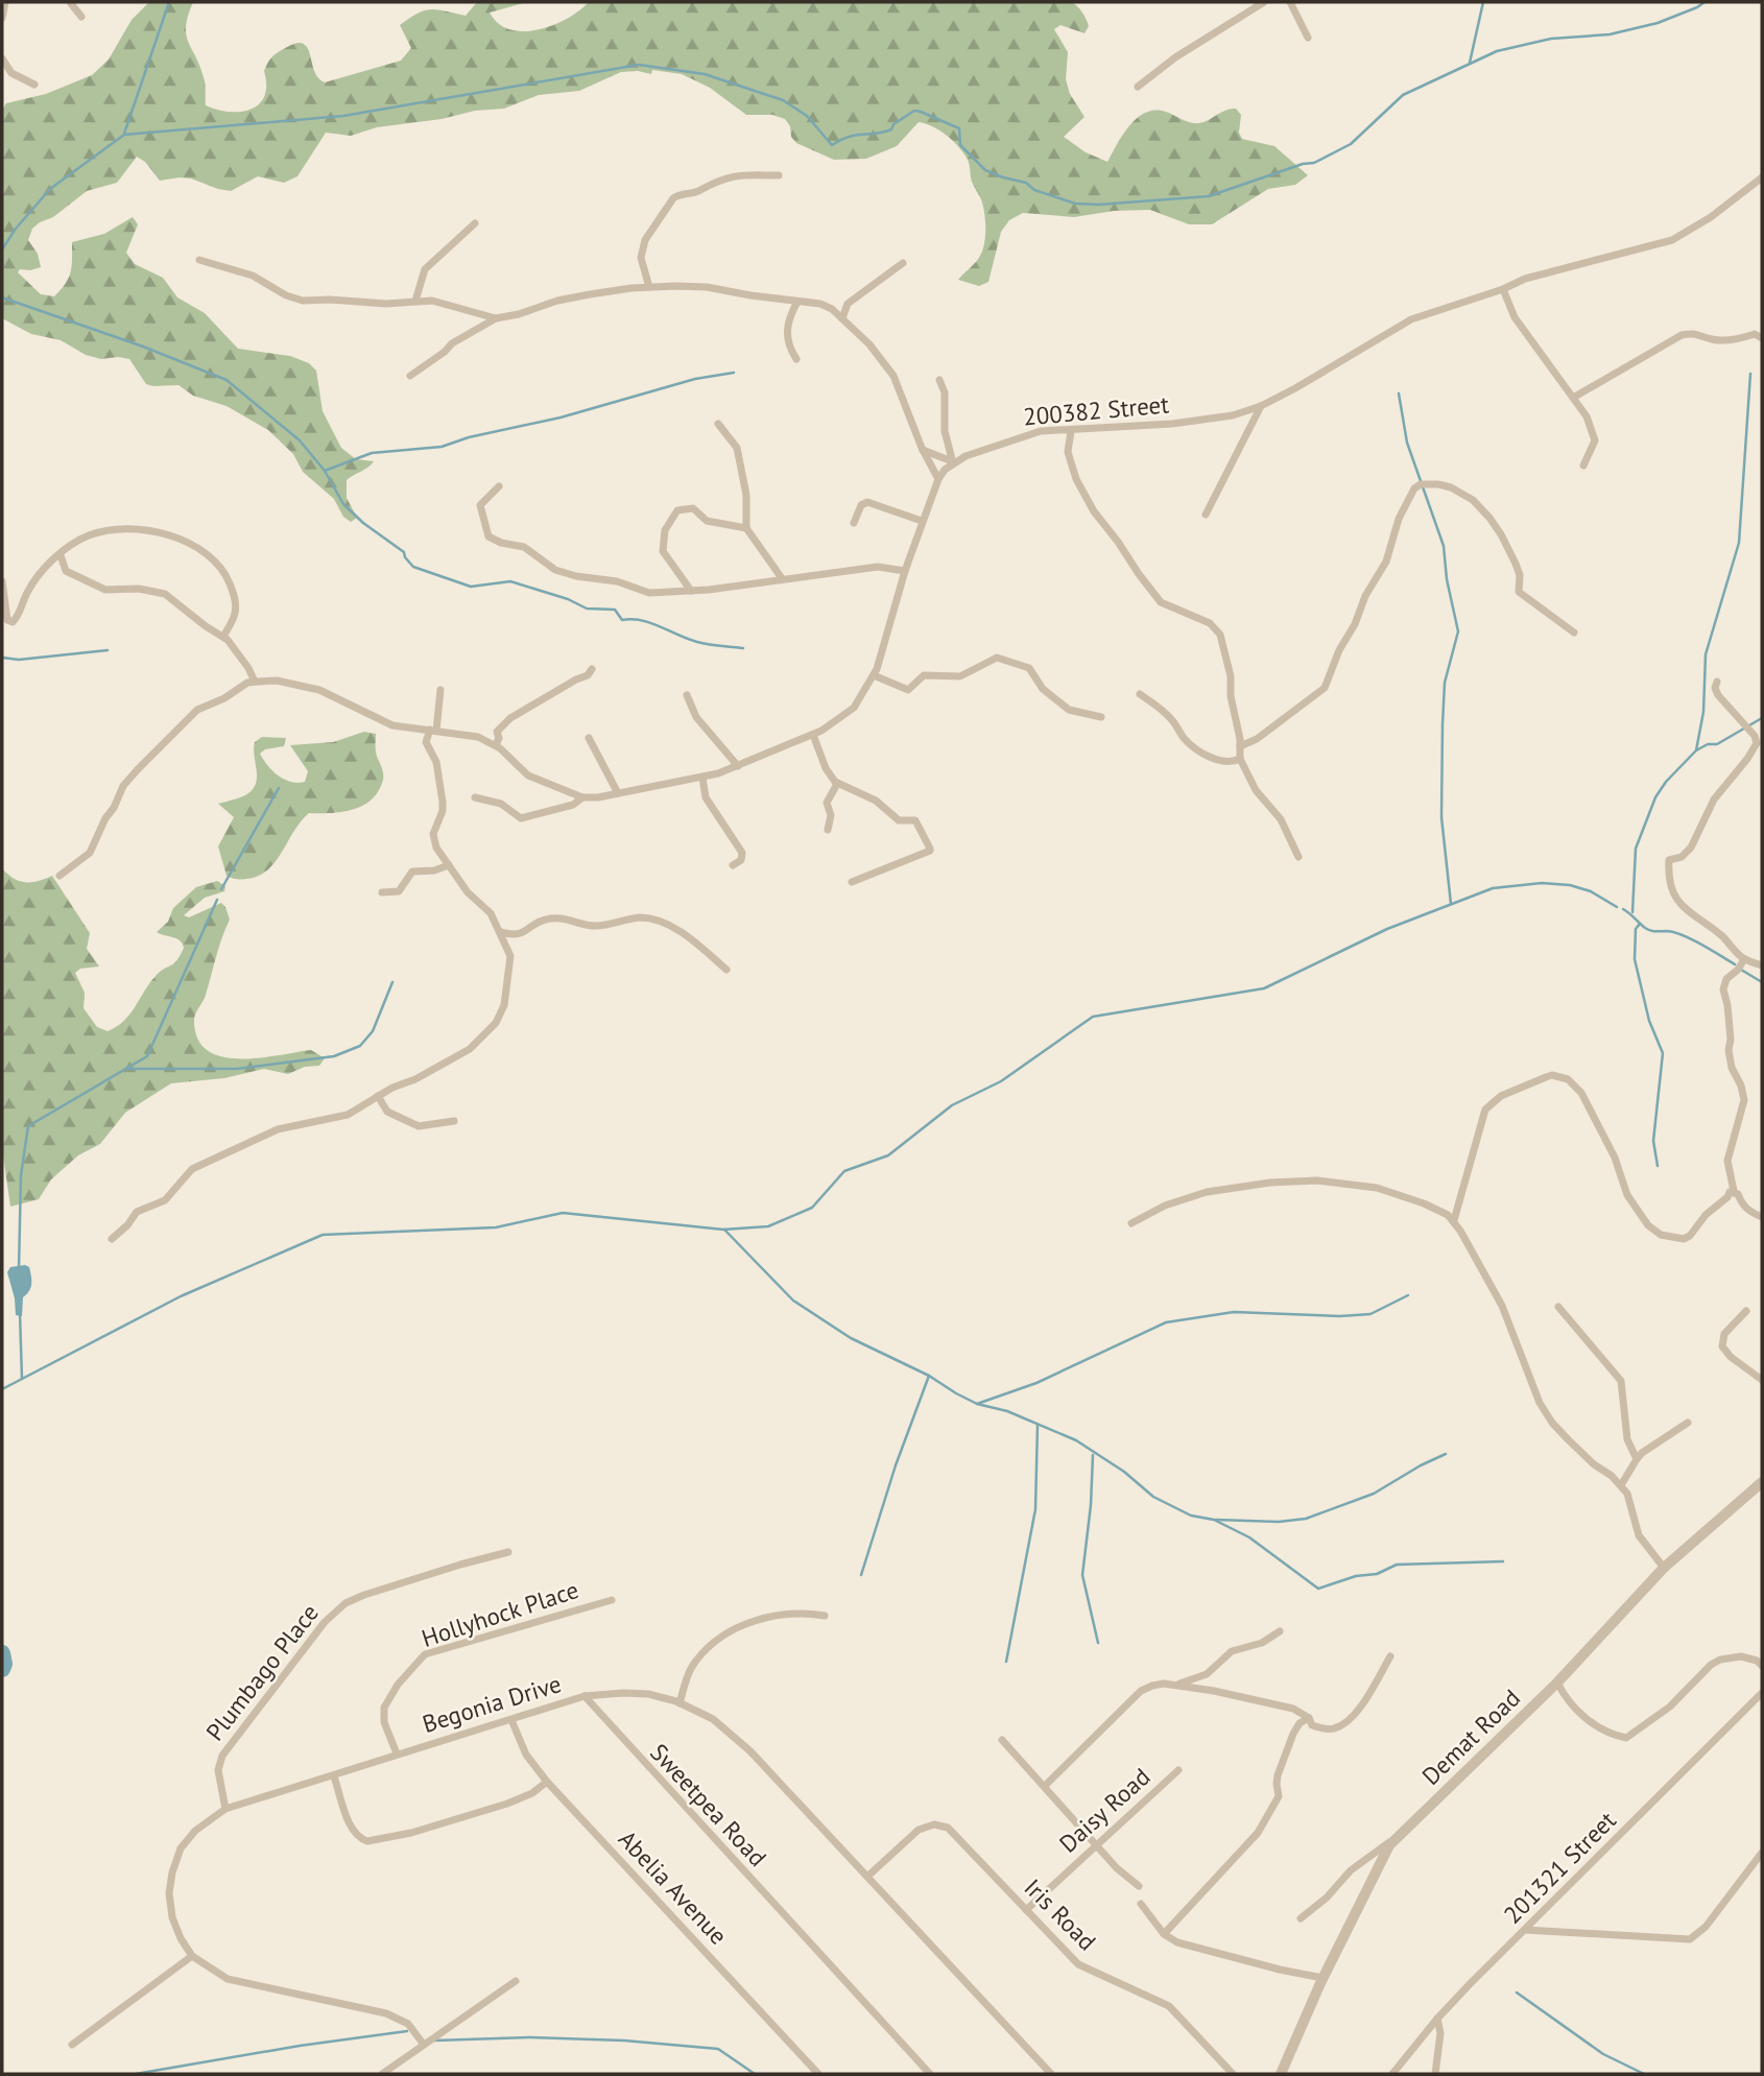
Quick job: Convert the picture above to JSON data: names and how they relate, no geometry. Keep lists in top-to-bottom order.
{
  "streets": {
    "street": [
      "200382 Street",
      "Hollyhock Place",
      "Plumbago Place",
      "Begonia Drive",
      "Demat Road",
      "Sweetpea Road",
      "Daisy Road",
      "201321 Street",
      "Abelia Avenue",
      "Iris Road"
    ]
  },
  "crossings": [
    ["Hollyhock Place", "Begonia Drive"],
    ["Plumbago Place", "Begonia Drive"],
    ["Begonia Drive", "Sweetpea Road"],
    ["Begonia Drive", "Abelia Avenue"],
    ["Begonia Drive", "Iris Road"],
    ["Daisy Road", "Iris Road"]
  ]
}
